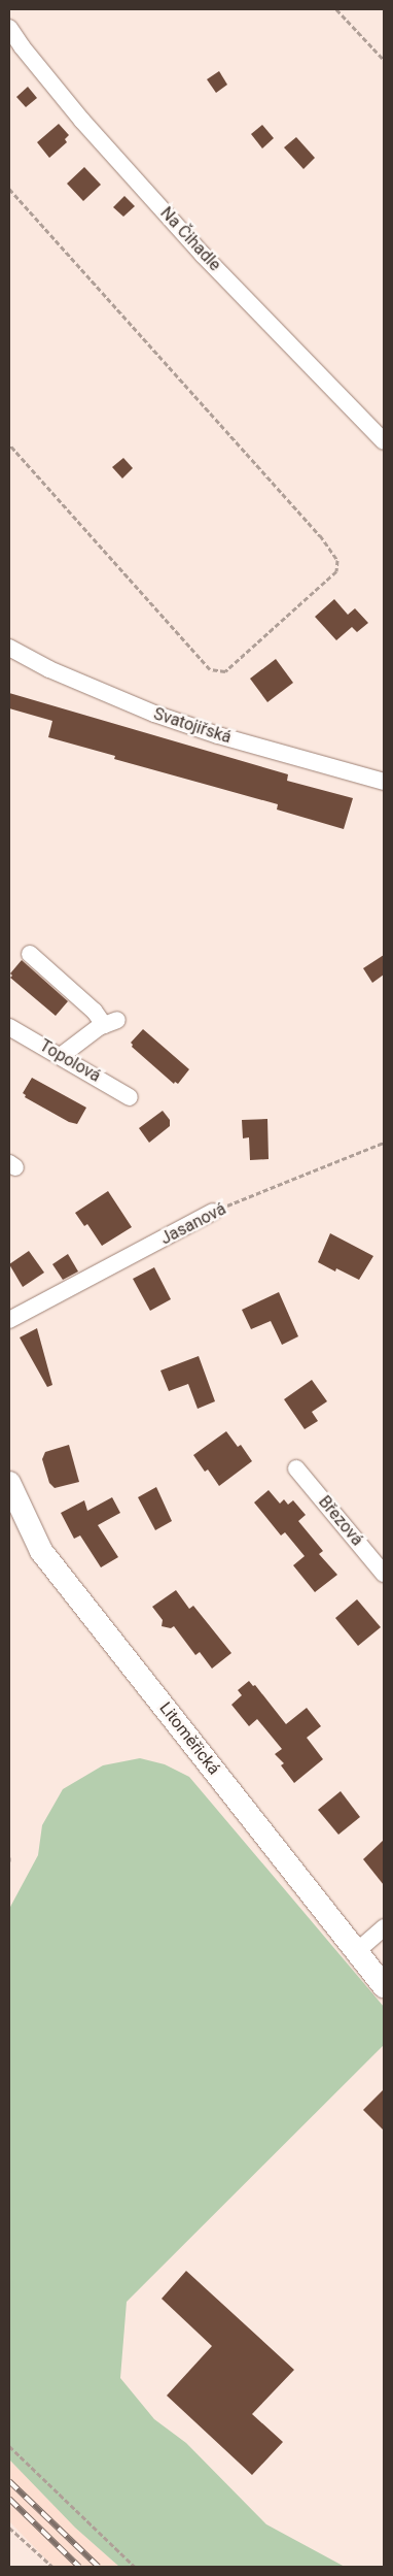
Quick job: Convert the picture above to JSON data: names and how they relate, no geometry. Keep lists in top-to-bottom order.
{
  "streets": {
    "main road": ["Litoměřická"],
    "street": [
      "Na Čihadle",
      "Svatojiřská",
      "Topolová",
      "Jasanová",
      "Březová"
    ]
  }
}
